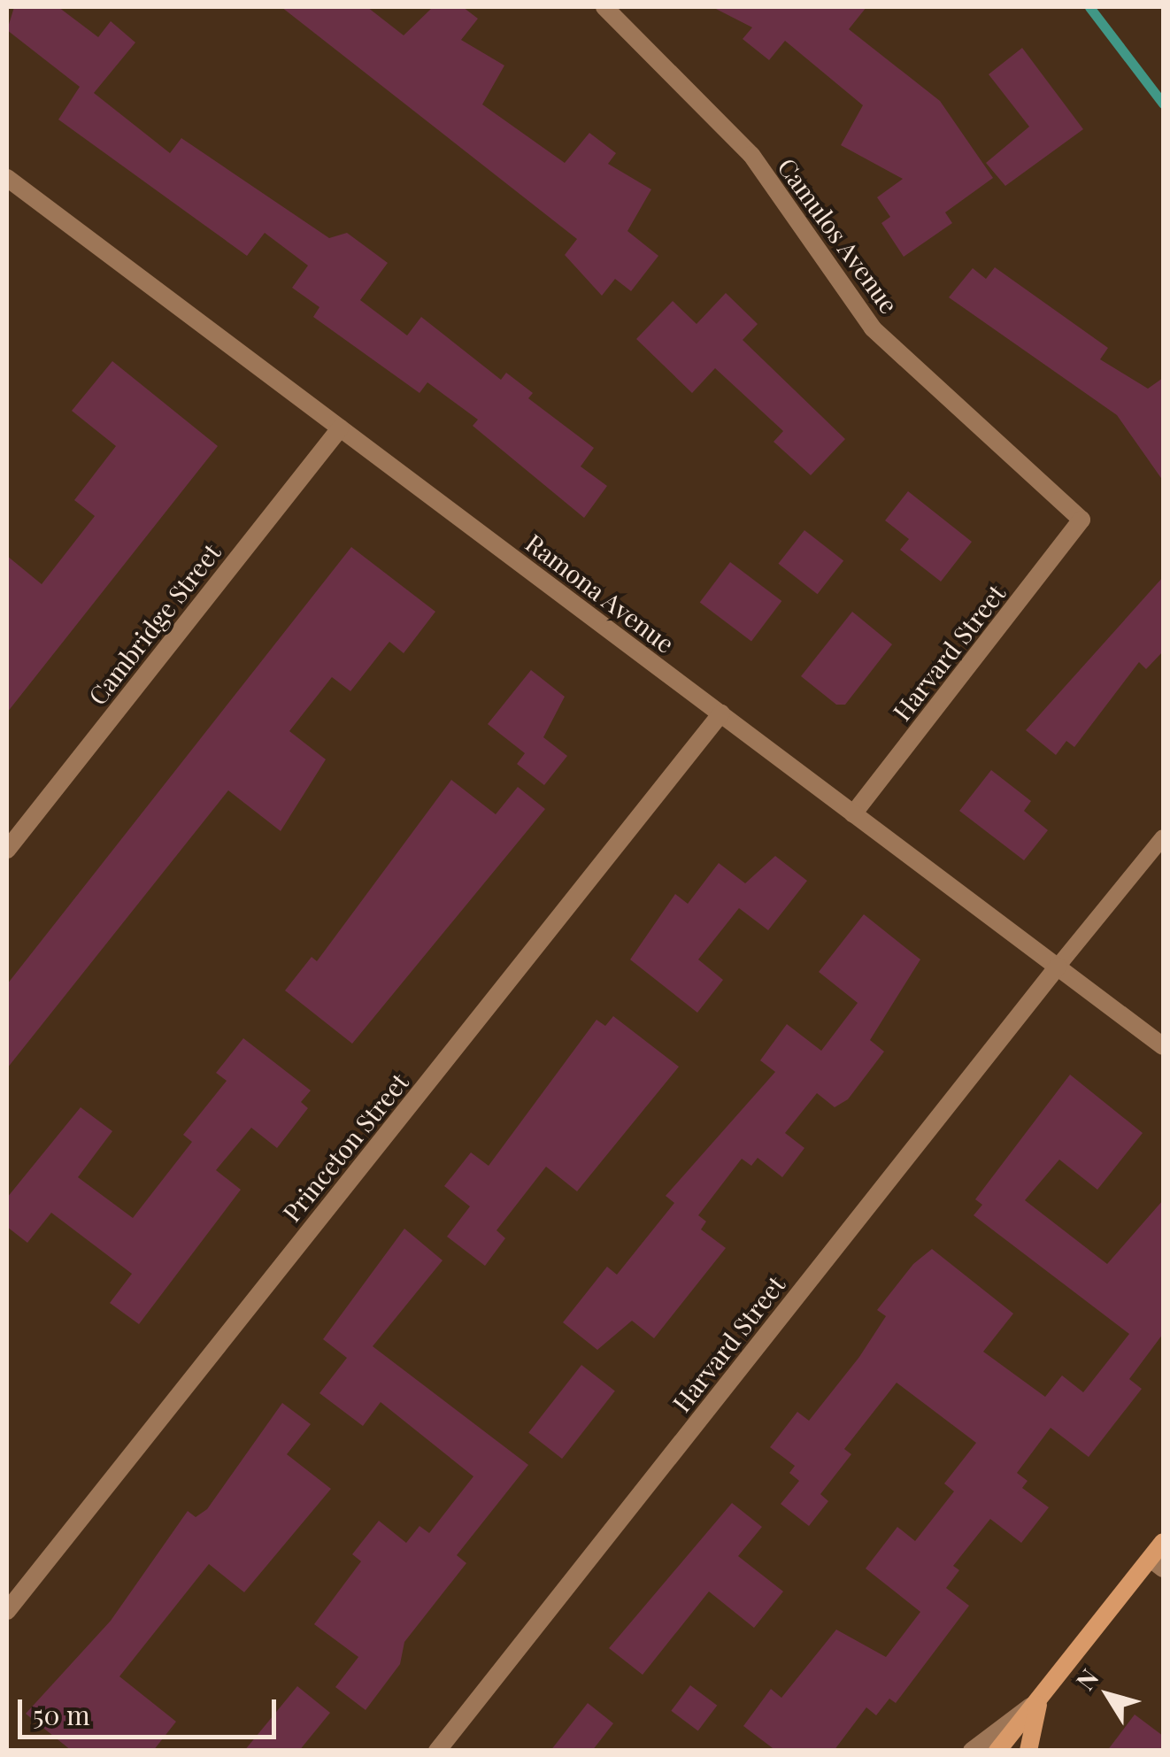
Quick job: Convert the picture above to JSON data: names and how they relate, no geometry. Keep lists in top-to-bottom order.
{
  "streets": {
    "street": [
      "Camulos Avenue",
      "Ramona Avenue",
      "Cambridge Street",
      "Harvard Street",
      "Princeton Street"
    ]
  },
  "crossings": [
    ["Camulos Avenue", "Harvard Street"],
    ["Ramona Avenue", "Cambridge Street"],
    ["Ramona Avenue", "Harvard Street"],
    ["Ramona Avenue", "Princeton Street"]
  ],
  "scale_bar": "50 m",
  "north": "top left"
}
